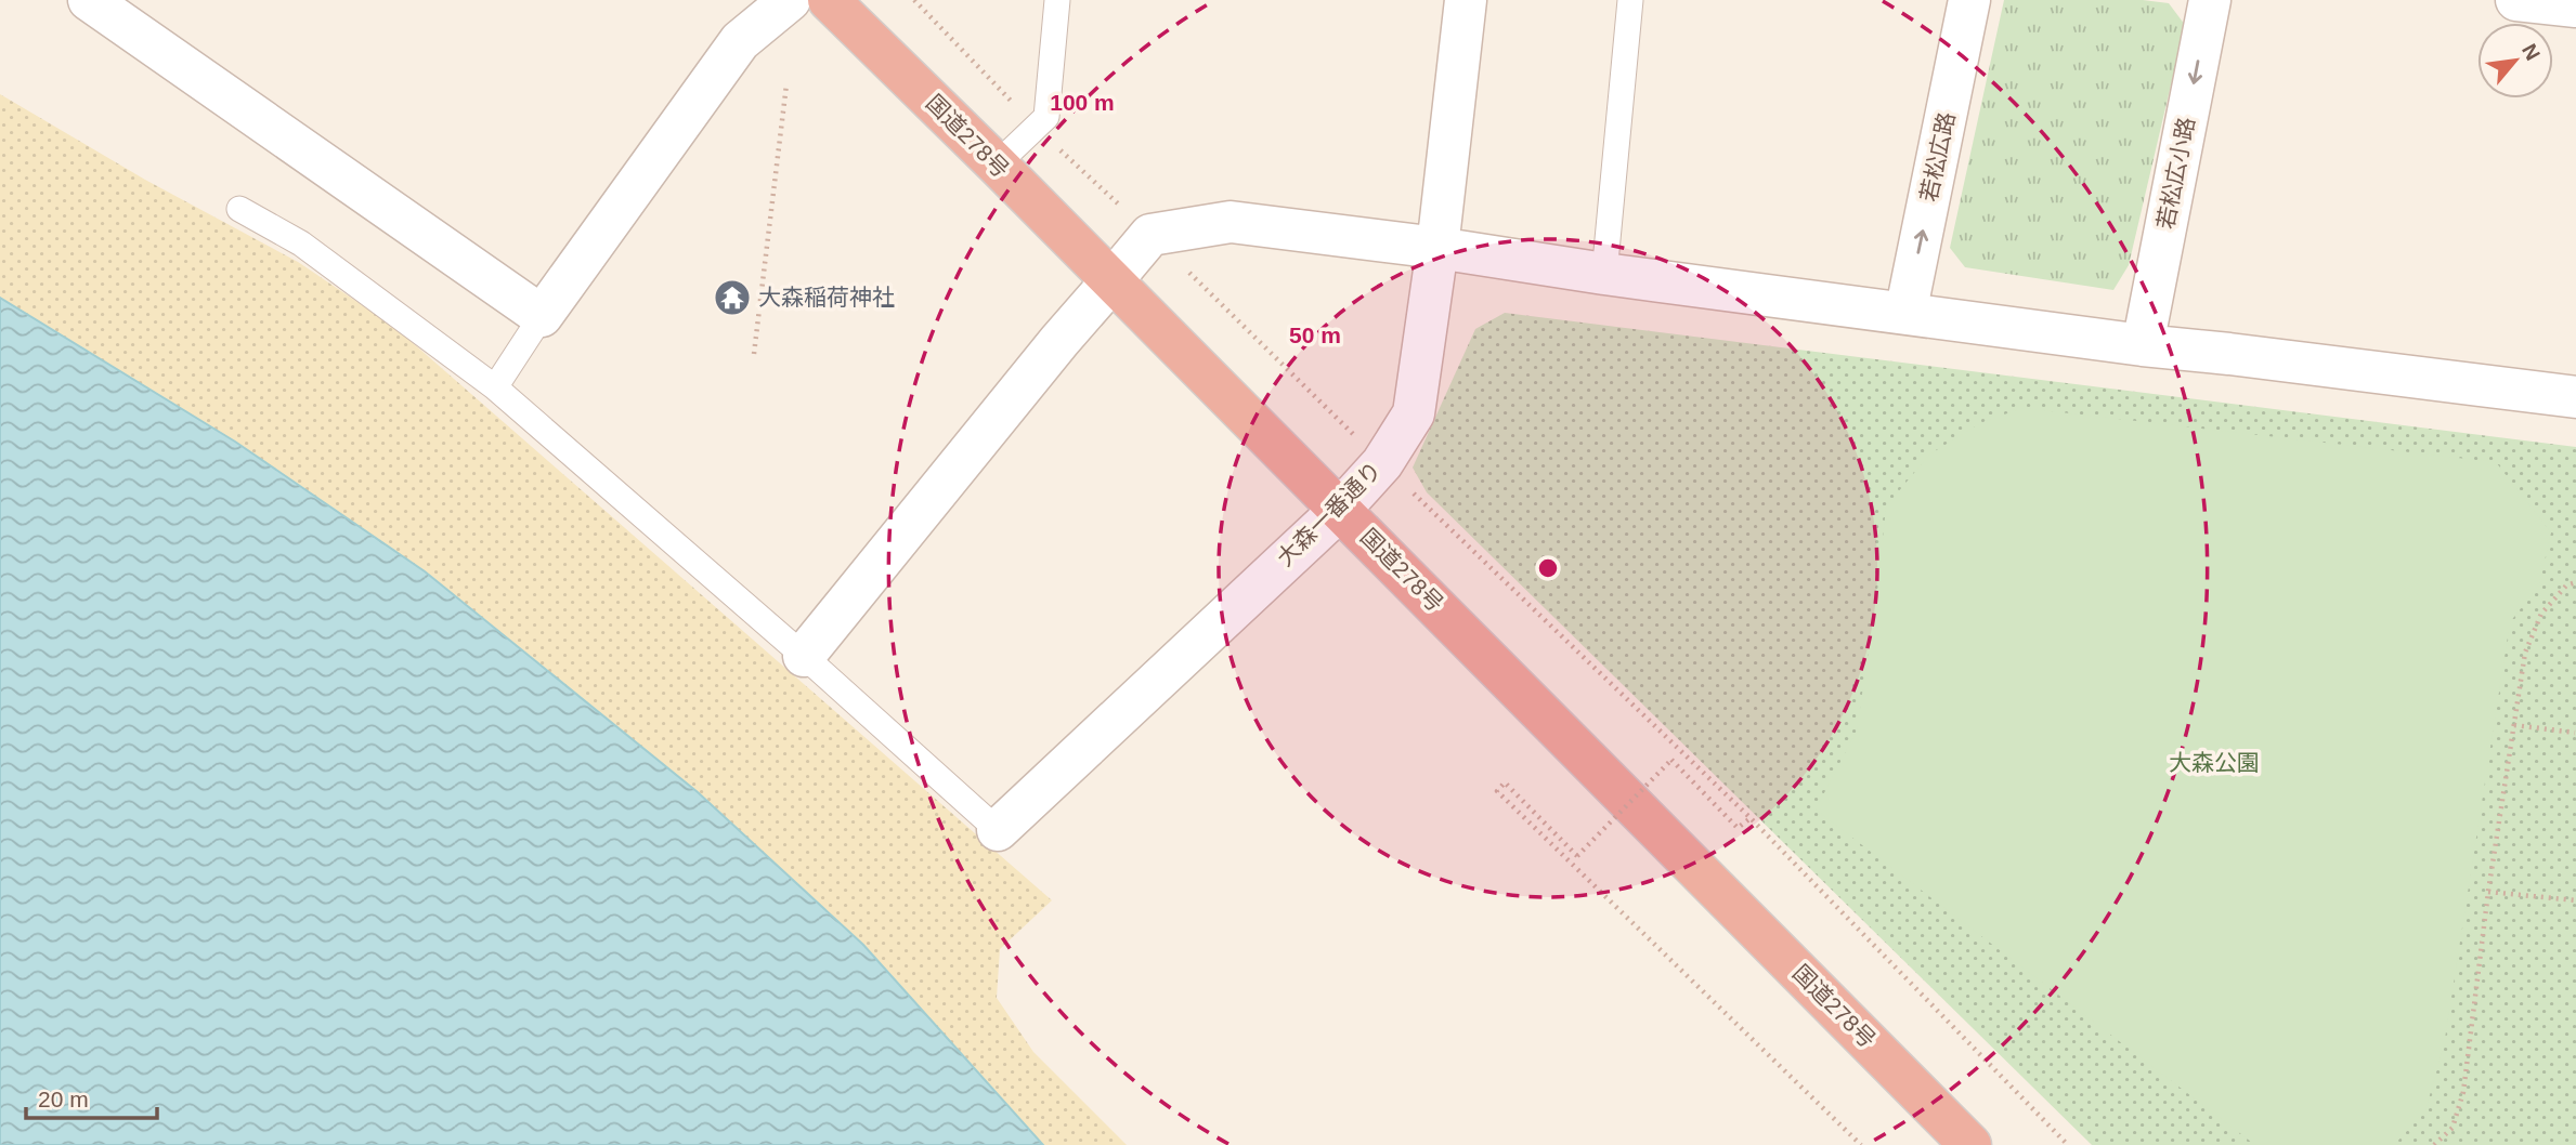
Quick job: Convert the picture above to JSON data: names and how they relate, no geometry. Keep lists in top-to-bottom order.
{
  "streets": {
    "highway": ["国道278号"],
    "street": ["若松広路", "若松広小路", "大森一番通り"]
  },
  "crossings": [
    ["国道278号", "大森一番通り"]
  ],
  "one_way": ["若松広路", "若松広小路"],
  "parks": ["大森公園"],
  "places": {
    "temple": ["大森稲荷神社"]
  },
  "scale_bar": "20 m",
  "north": "top right",
  "rings": ["100 m", "50 m"]
}
